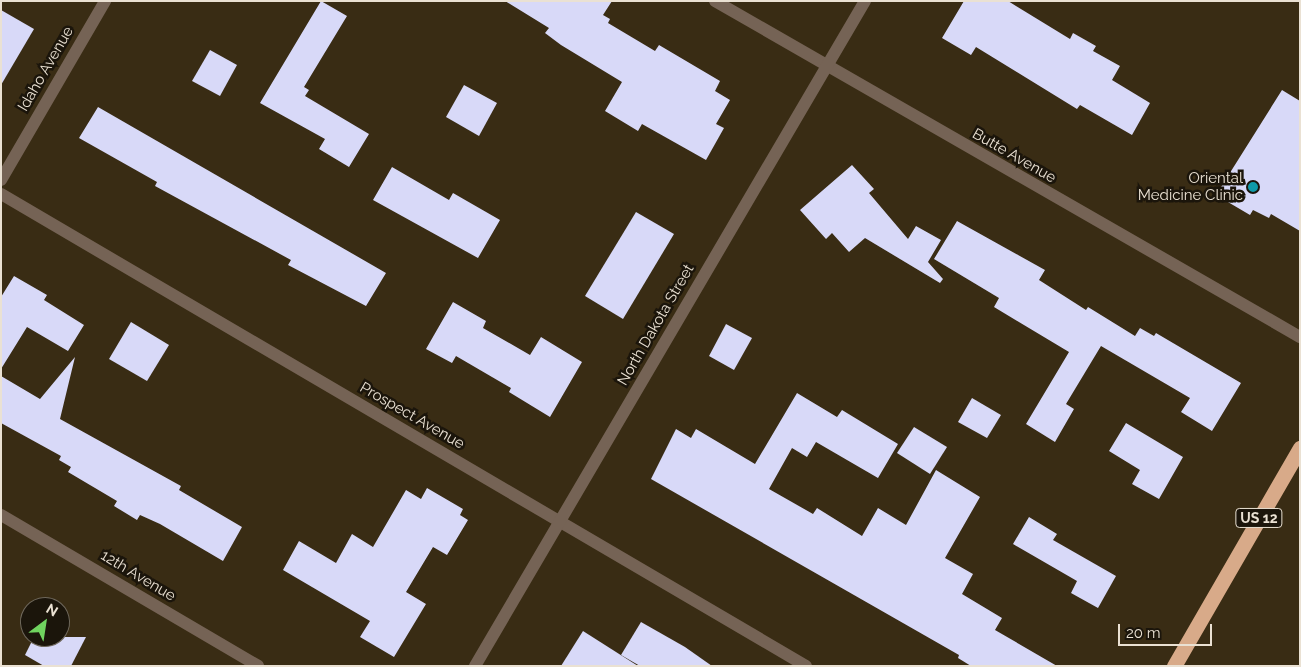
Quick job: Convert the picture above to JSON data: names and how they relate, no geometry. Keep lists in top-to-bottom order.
{
  "streets": {
    "highway": ["US 12"],
    "street": [
      "Idaho Avenue",
      "Butte Avenue",
      "North Dakota Street",
      "Prospect Avenue",
      "12th Avenue"
    ]
  },
  "crossings": [
    ["Butte Avenue", "North Dakota Street"],
    ["North Dakota Street", "Prospect Avenue"]
  ],
  "places": ["Oriental Medicine Clinic"],
  "scale_bar": "20 m",
  "north": "top right"
}
